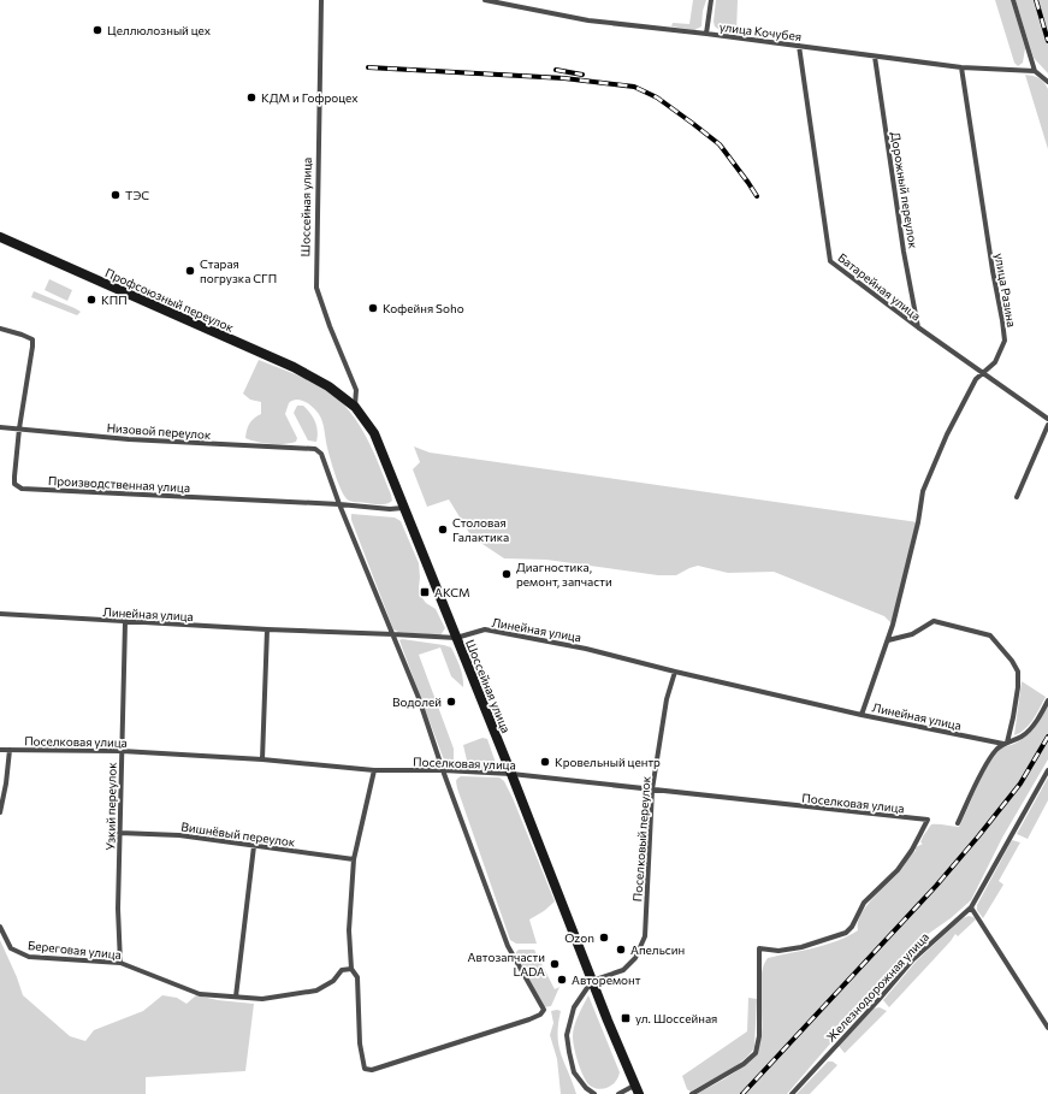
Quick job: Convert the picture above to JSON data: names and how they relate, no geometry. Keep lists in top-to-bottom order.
{
  "streets": {
    "main road": ["Шоссейная улица", "Профсоюзный переулок"],
    "street": [
      "улица Кочубея",
      "Дорожный переулок",
      "Батарейная улица",
      "улица Разина",
      "Низовой переулок",
      "Производственная улица",
      "Линейная улица",
      "Поселковая улица",
      "Узкий переулок",
      "Вишнёвый переулок",
      "Поселковый переулок",
      "Береговая улица",
      "Железнодорожная улица"
    ]
  },
  "crossings": [
    ["улица Кочубея", "Дорожный переулок"],
    ["улица Кочубея", "Батарейная улица"],
    ["улица Кочубея", "улица Разина"],
    ["Дорожный переулок", "Батарейная улица"],
    ["Шоссейная улица", "Профсоюзный переулок"],
    ["Шоссейная улица", "Производственная улица"],
    ["Шоссейная улица", "Линейная улица"],
    ["Шоссейная улица", "Поселковая улица"],
    ["Шоссейная улица", "Поселковый переулок"],
    ["Батарейная улица", "улица Разина"],
    ["улица Разина", "Линейная улица"],
    ["Низовой переулок", "Производственная улица"],
    ["Линейная улица", "Узкий переулок"],
    ["Линейная улица", "Поселковый переулок"],
    ["Поселковая улица", "Узкий переулок"],
    ["Поселковая улица", "Поселковый переулок"],
    ["Узкий переулок", "Вишнёвый переулок"],
    ["Узкий переулок", "Береговая улица"]
  ],
  "places": {
    "other": [
      "Целлюлозный цех",
      "КДМ и Гофроцех",
      "ТЭС",
      "Старая погрузка СГП",
      "КПП",
      "Кофейня Soho",
      "Столовая Галактика",
      "Диагностика, ремонт, запчасти",
      "Водолей",
      "Кровельный центр",
      "Ozon",
      "Апельсин",
      "Автозапчасти LADA",
      "Авторемонт"
    ],
    "transit": ["АКСМ", "ул. Шоссейная"]
  }
}
